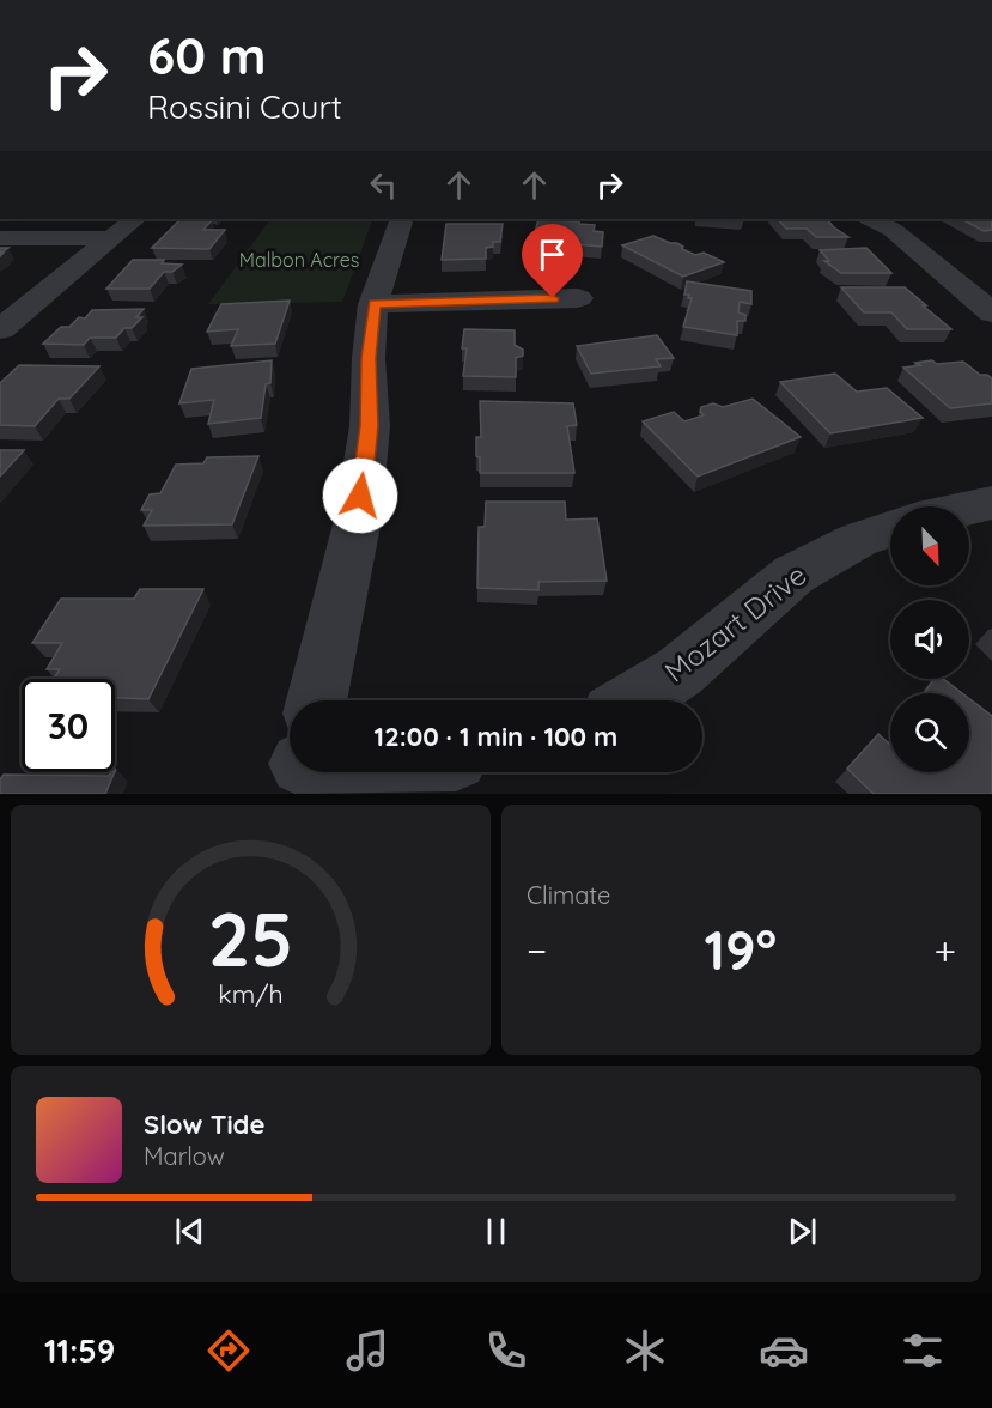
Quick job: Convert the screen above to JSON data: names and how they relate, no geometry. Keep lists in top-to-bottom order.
{
  "streets": {
    "street": ["Mozart Drive"]
  },
  "parks": ["Malbon Acres"],
  "north": "bottom right",
  "page": {
    "turn": ["60 m", "Rossini Court"],
    "limit": "30",
    "trip": "12:00 · 1 min · 100 m",
    "tile": "Climate",
    "heat": ["−", "19°", "+"],
    "song": ["Slow Tide", "Marlow"],
    "tabs": "11:59",
    "gauge": ["25", "km/h"]
  }
}
